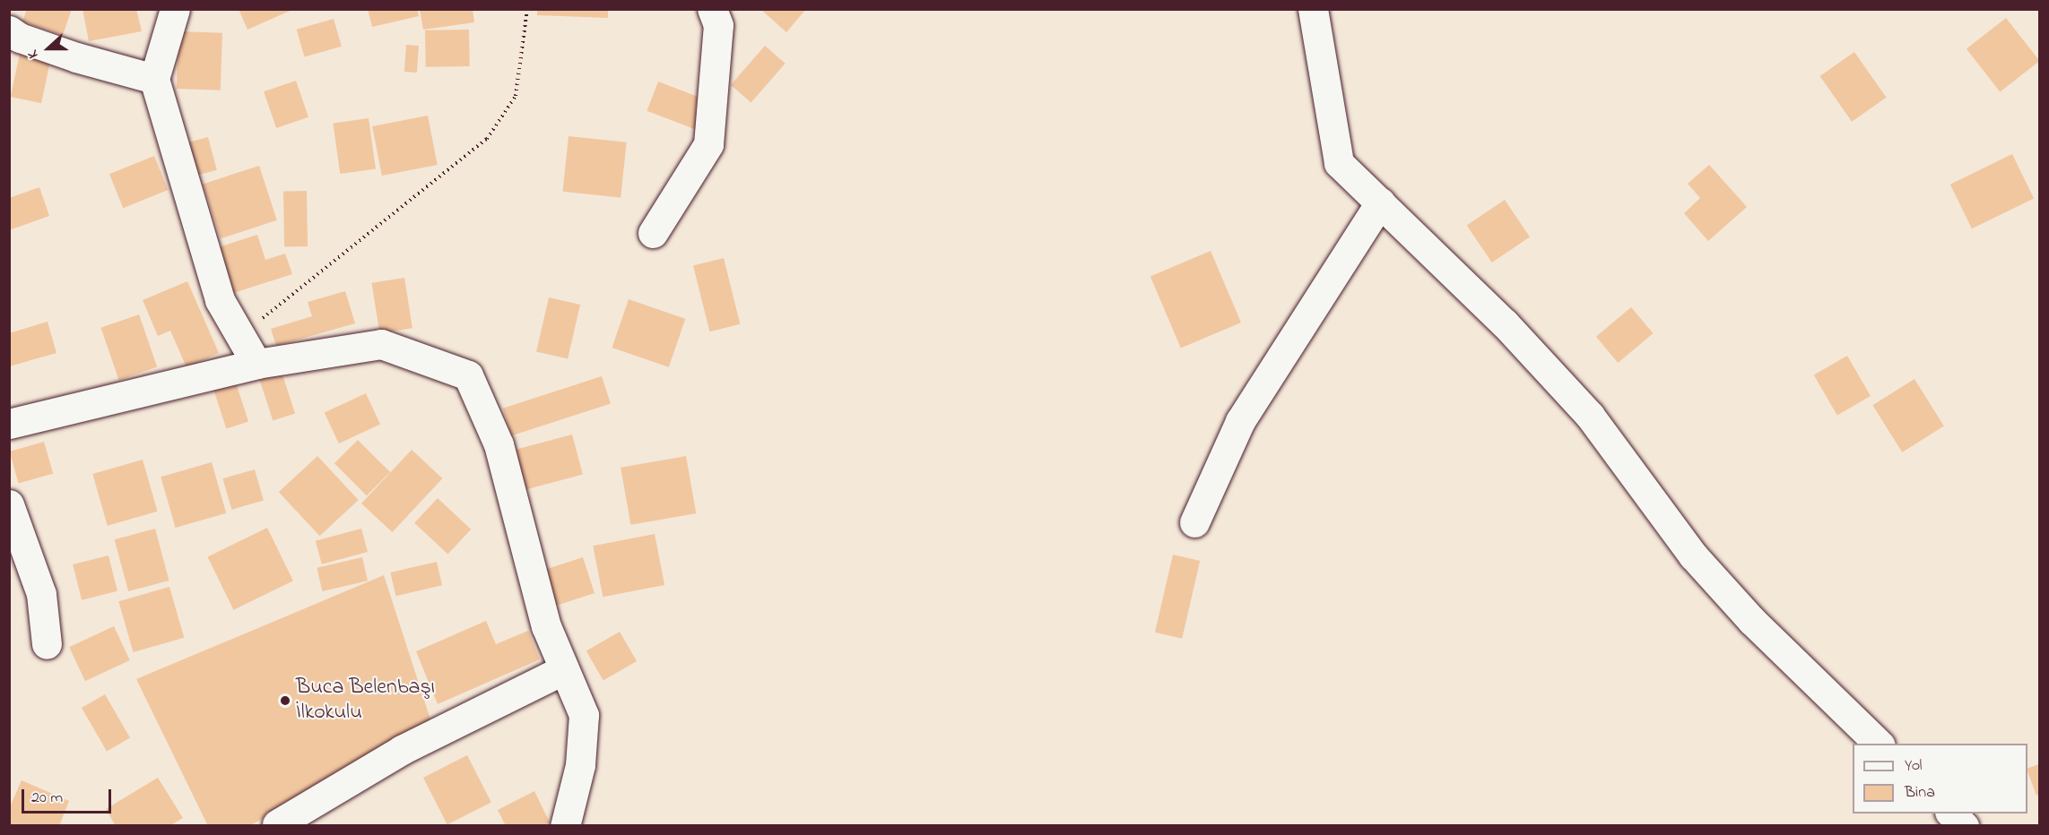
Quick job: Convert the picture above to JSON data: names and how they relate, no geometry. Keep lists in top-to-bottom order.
{
  "places": ["Buca Belenbaşı İlkokulu"],
  "legend": ["Yol", "Bina"],
  "scale_bar": "20 m",
  "north": "left"
}
